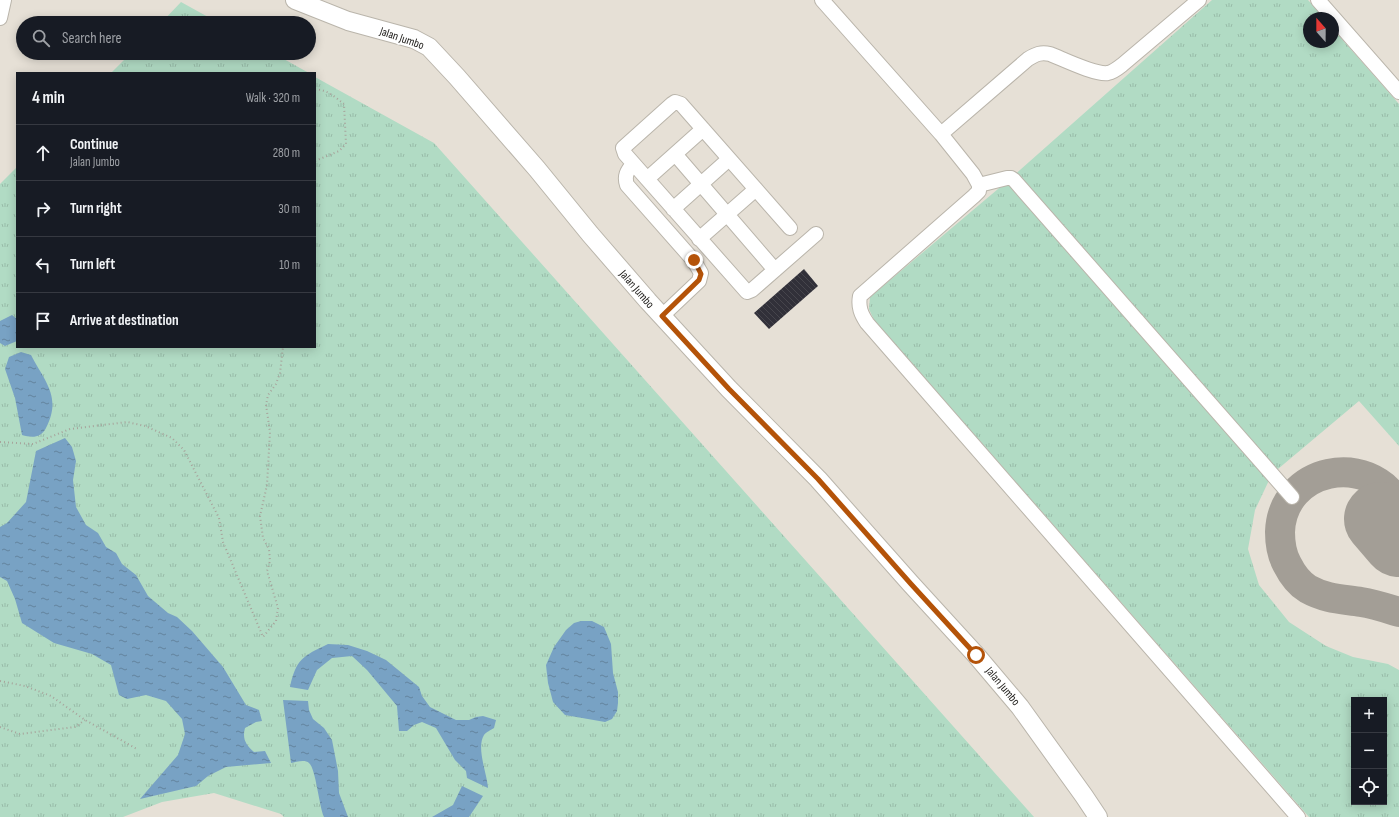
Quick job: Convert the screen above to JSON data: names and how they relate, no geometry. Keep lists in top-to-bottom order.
{
  "streets": {
    "main road": ["Jalan Jumbo"]
  },
  "north": "top",
  "page": {
    "search": "Search here",
    "heading": ["4 min", "Walk · 320 m"],
    "list": [
      ["Continue", "Jalan Jumbo", "280 m"],
      ["Turn right", "30 m"],
      ["Turn left", "10 m"],
      "Arrive at destination"
    ],
    "map_buttons": ["+", "−"]
  }
}
